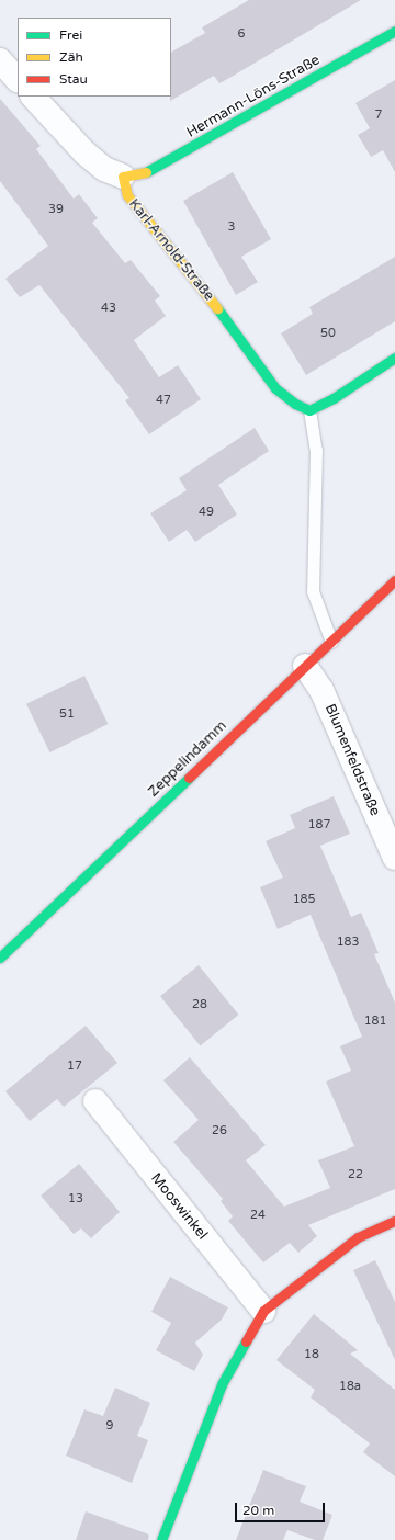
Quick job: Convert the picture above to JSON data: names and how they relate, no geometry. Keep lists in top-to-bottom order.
{
  "streets": {
    "street": [
      "Hermann-Löns-Straße",
      "Karl-Arnold-Straße",
      "Zeppelindamm",
      "Blumenfeldstraße",
      "Mooswinkel"
    ]
  },
  "crossings": [
    ["Hermann-Löns-Straße", "Karl-Arnold-Straße"],
    ["Zeppelindamm", "Blumenfeldstraße"]
  ],
  "house_numbers": [
    "6",
    "7",
    "39",
    "3",
    "43",
    "50",
    "47",
    "49",
    "51",
    "187",
    "185",
    "183",
    "28",
    "181",
    "17",
    "26",
    "22",
    "13",
    "24",
    "18",
    "18a",
    "9"
  ],
  "legend": ["Frei", "Zäh", "Stau"],
  "scale_bar": "20 m"
}
